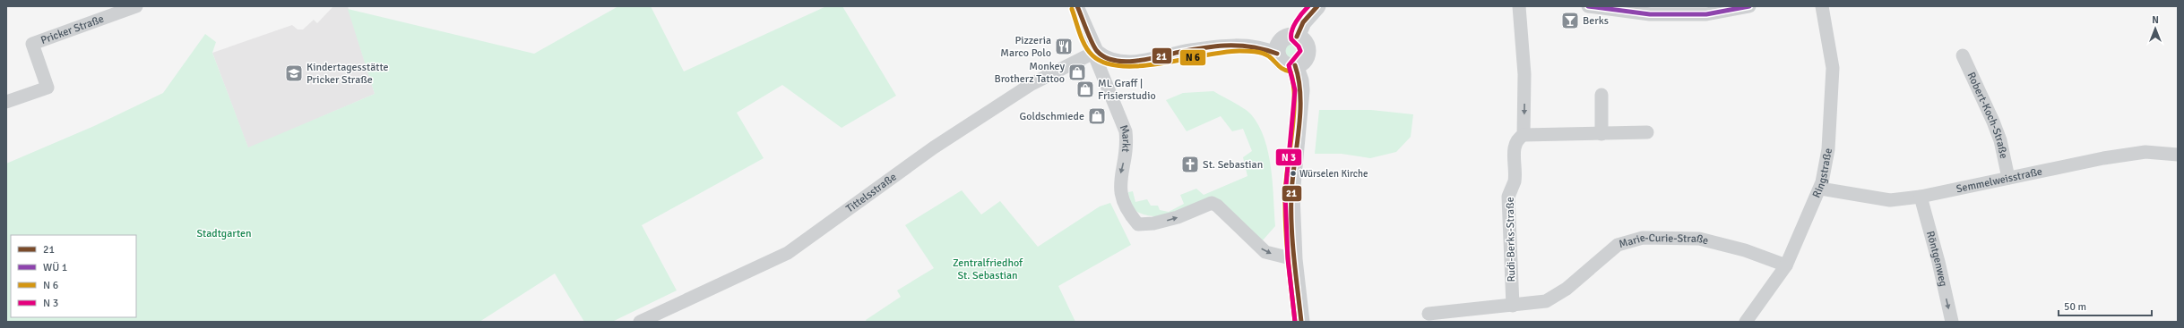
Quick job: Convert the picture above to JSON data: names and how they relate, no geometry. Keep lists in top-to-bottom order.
{
  "streets": {
    "street": [
      "Pricker Straße",
      "Robert-Koch-Straße",
      "Markt",
      "Ringstraße",
      "Semmelweisstraße",
      "Tittelsstraße",
      "Rudi-Berks-Straße",
      "Marie-Curie-Straße",
      "Röntgenweg"
    ]
  },
  "crossings": [
    ["Robert-Koch-Straße", "Semmelweisstraße"],
    ["Markt", "Tittelsstraße"],
    ["Ringstraße", "Semmelweisstraße"],
    ["Ringstraße", "Marie-Curie-Straße"],
    ["Semmelweisstraße", "Röntgenweg"],
    ["Rudi-Berks-Straße", "Marie-Curie-Straße"]
  ],
  "one_way": ["Röntgenweg"],
  "parks": ["Stadtgarten", "Zentralfriedhof St. Sebastian"],
  "places": {
    "bar": ["Berks"],
    "restaurant": ["Pizzeria Marco Polo"],
    "shop": ["Monkey Brotherz Tattoo", "ML Graff | Frisierstudio", "Goldschmiede"],
    "school or university": ["Kindertagesstätte Pricker Straße"],
    "church": ["St. Sebastian"],
    "other": ["Würselen Kirche"]
  },
  "lines": ["transit line 21"],
  "legend": [
    "21",
    "WÜ 1",
    "N 6",
    "N 3"
  ],
  "scale_bar": "50 m",
  "north": "top"
}
